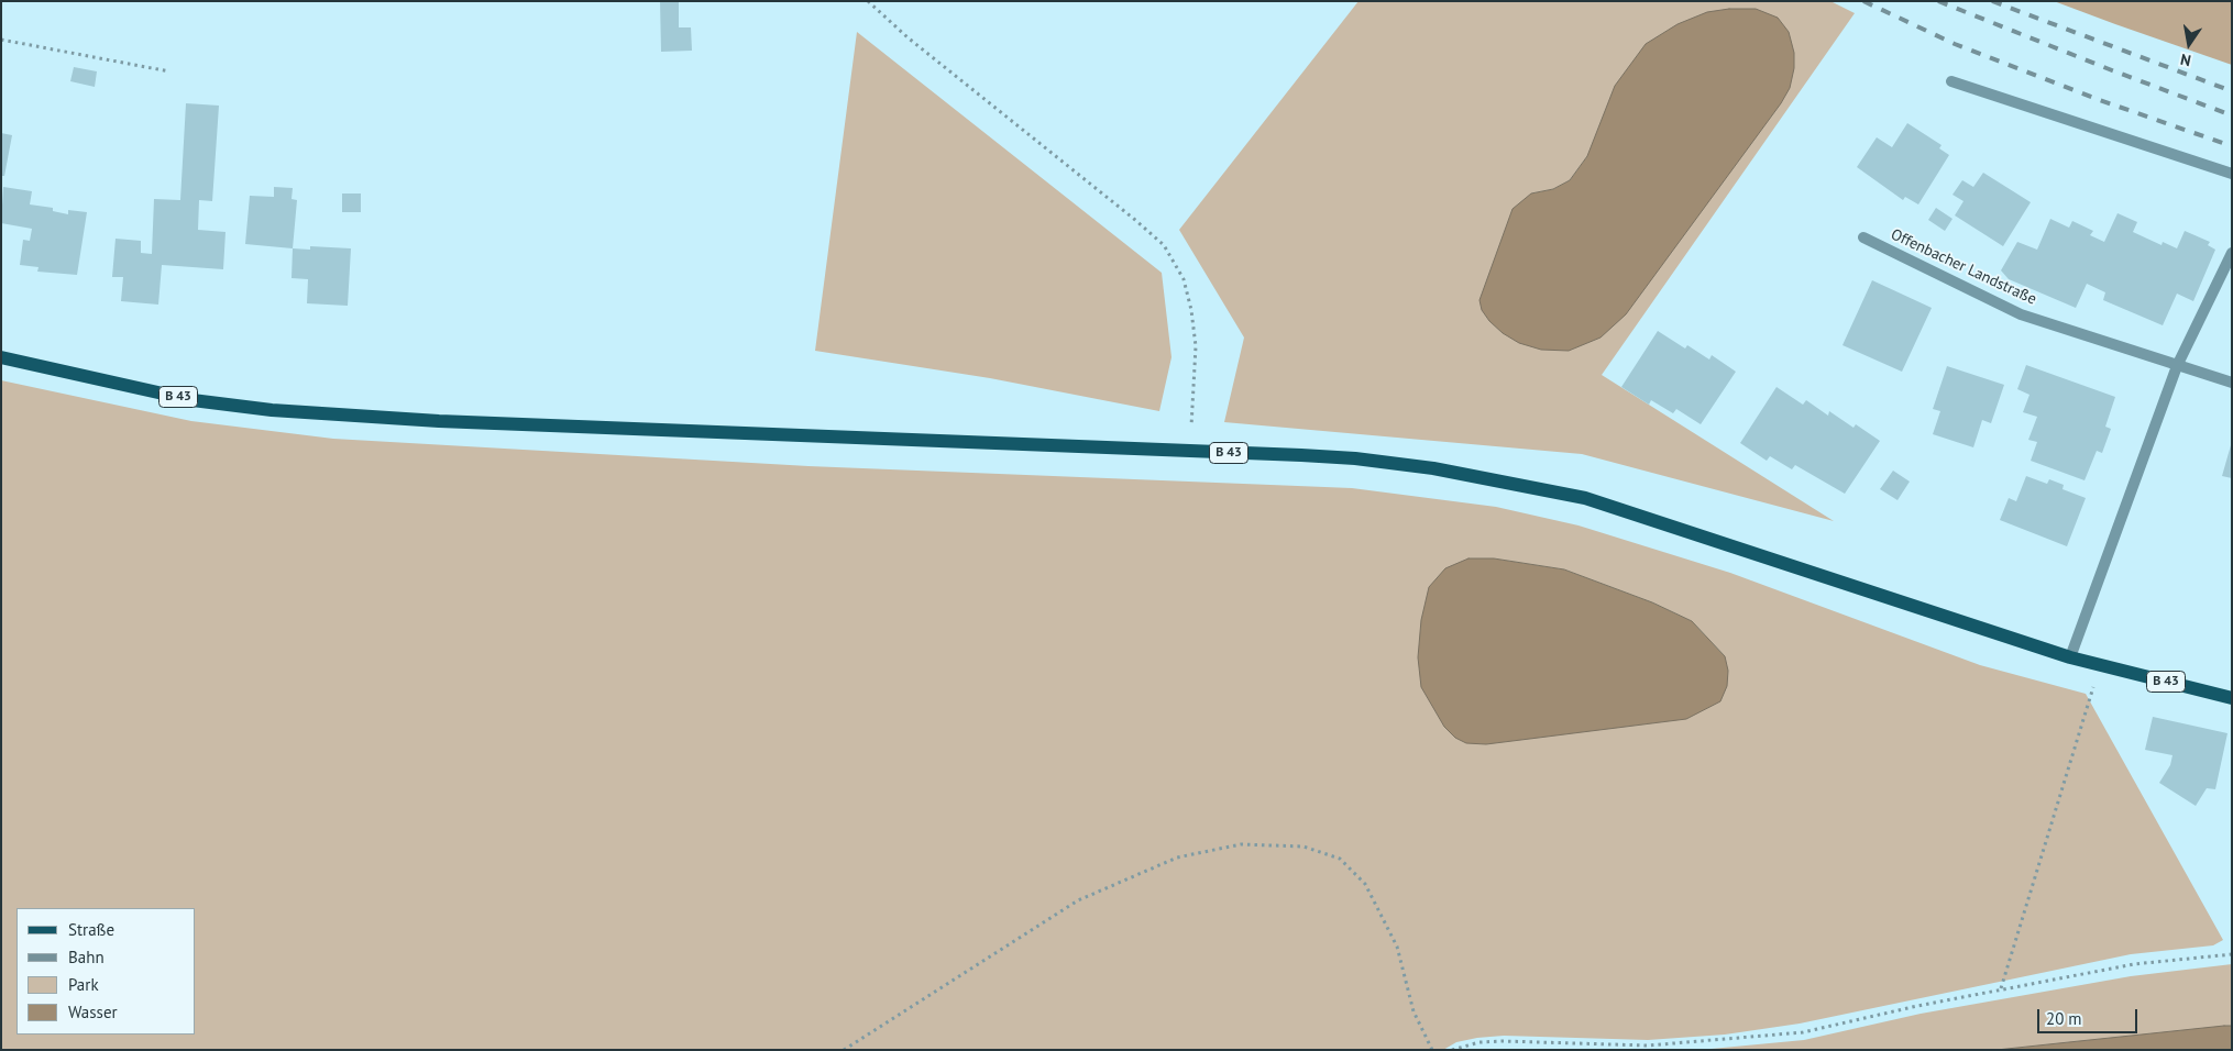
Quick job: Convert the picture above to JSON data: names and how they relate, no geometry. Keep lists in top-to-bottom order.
{
  "streets": {
    "main road": ["B 43"],
    "street": ["Offenbacher Landstraße"]
  },
  "legend": [
    "Straße",
    "Bahn",
    "Park",
    "Wasser"
  ],
  "scale_bar": "20 m",
  "north": "bottom"
}
